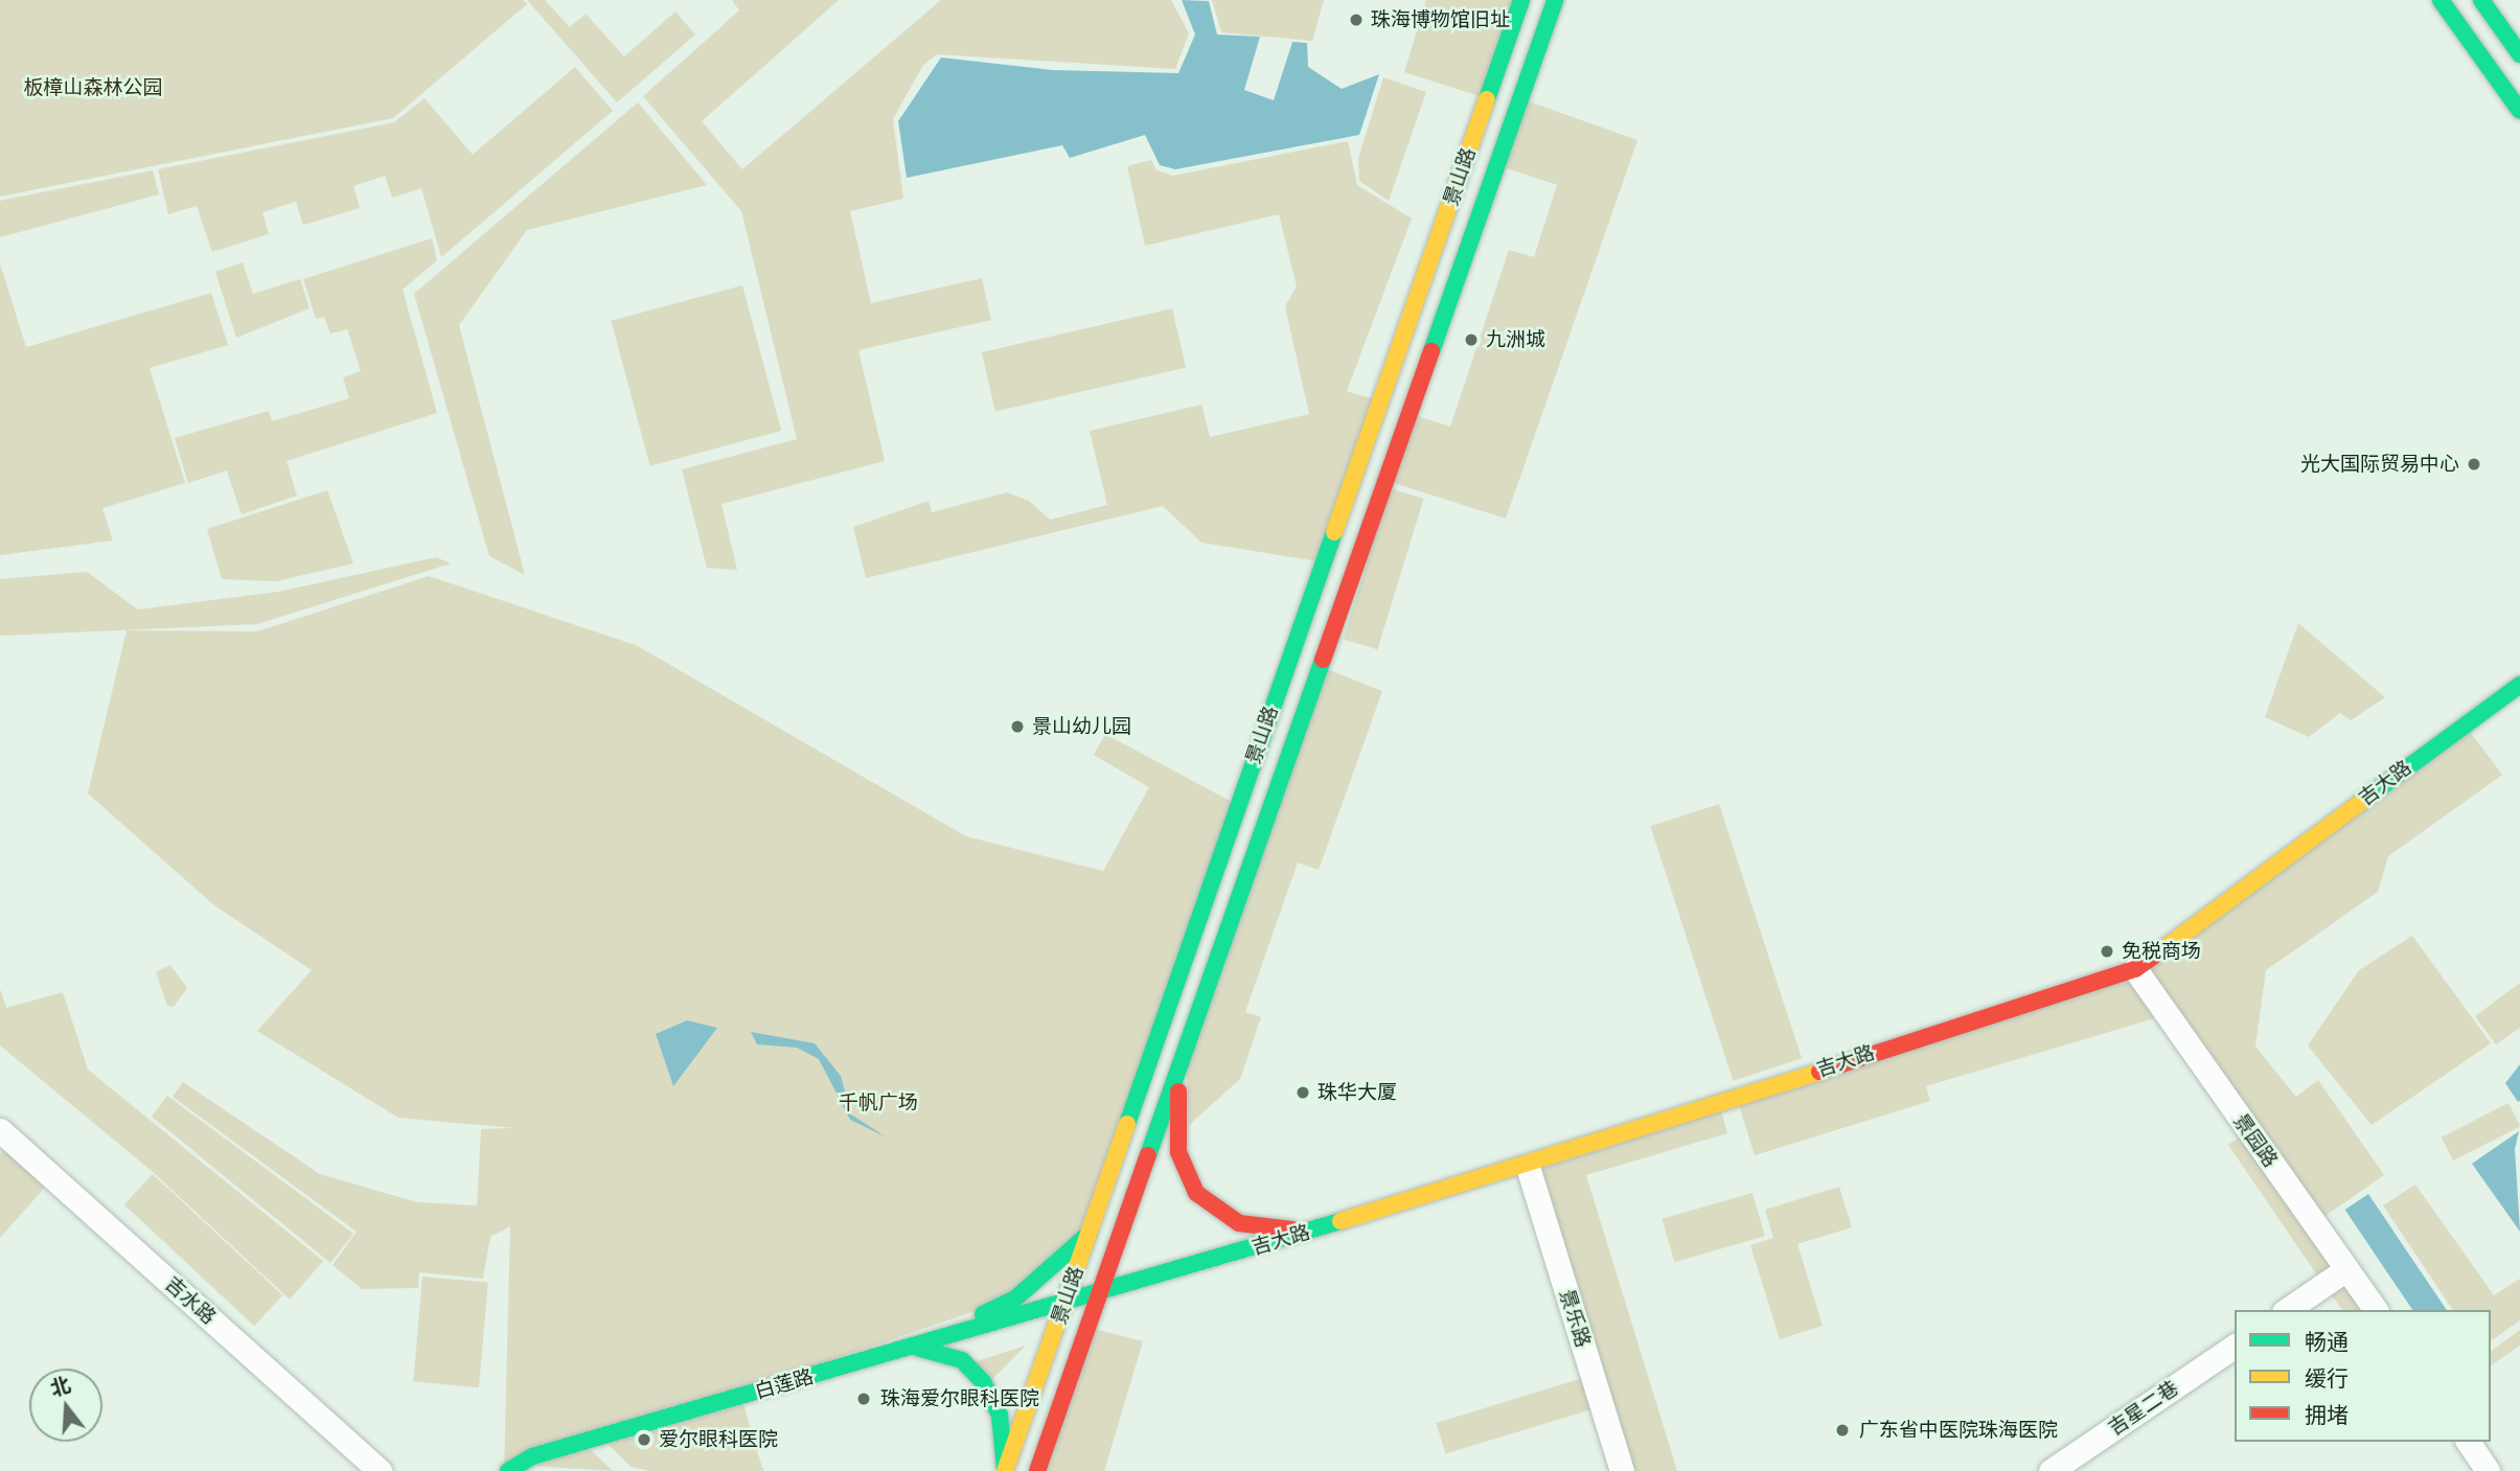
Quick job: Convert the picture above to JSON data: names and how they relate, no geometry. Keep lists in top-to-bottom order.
{
  "streets": {
    "main road": ["景山路", "吉大路", "白莲路"],
    "street": [
      "景园路",
      "吉水路",
      "景乐路",
      "吉星二巷"
    ]
  },
  "crossings": [
    ["景山路", "吉大路"],
    ["景山路", "白莲路"],
    ["吉大路", "景园路"],
    ["吉大路", "景乐路"],
    ["吉大路", "白莲路"]
  ],
  "parks": ["板樟山森林公园", "千帆广场"],
  "places": [
    "珠海博物馆旧址",
    "九洲城",
    "光大国际贸易中心",
    "景山幼儿园",
    "免税商场",
    "珠华大厦",
    "珠海爱尔眼科医院",
    "广东省中医院珠海医院",
    "爱尔眼科医院"
  ],
  "legend": ["畅通", "缓行", "拥堵"],
  "north": "top"
}
